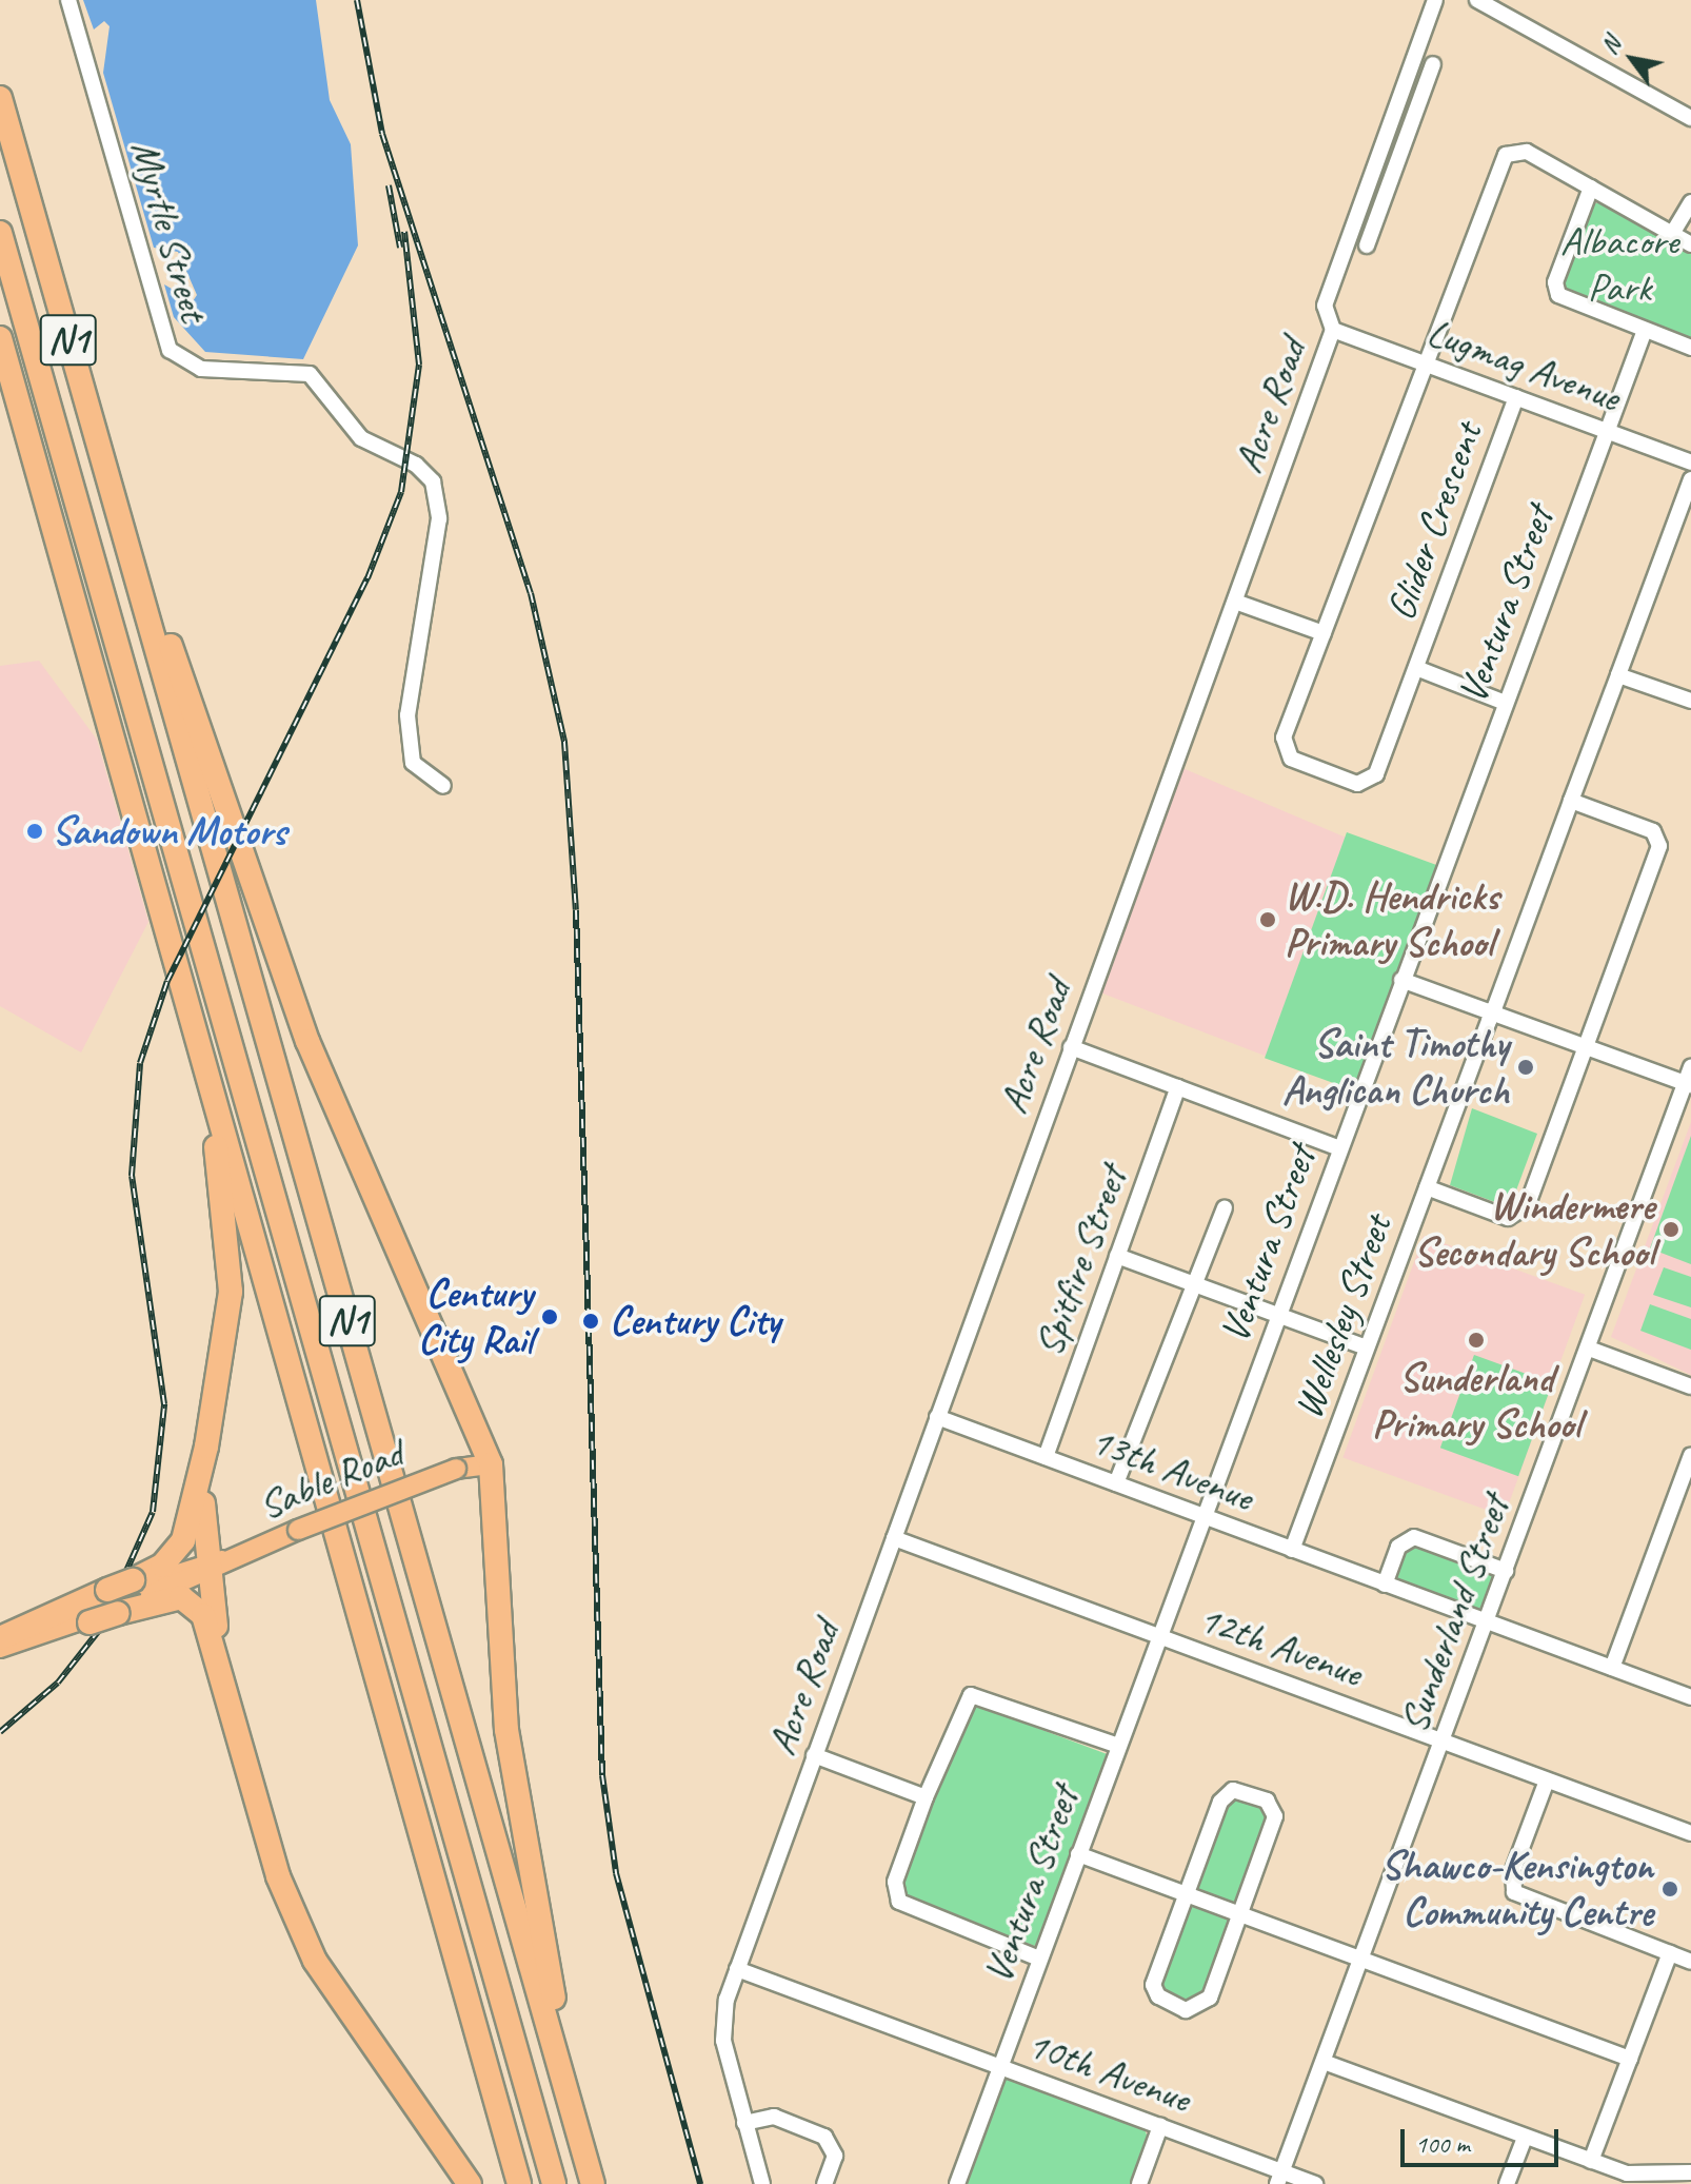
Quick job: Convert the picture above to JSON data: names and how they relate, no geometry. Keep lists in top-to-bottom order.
{
  "streets": {
    "highway": ["N1"],
    "main road": ["Sable Road"],
    "street": [
      "Myrtle Street",
      "Lugmag Avenue",
      "Acre Road",
      "Glider Crescent",
      "Ventura Street",
      "Spitfire Street",
      "Wellesley Street",
      "13th Avenue",
      "Sunderland Street",
      "12th Avenue",
      "10th Avenue"
    ]
  },
  "crossings": [
    ["Lugmag Avenue", "Acre Road"],
    ["Lugmag Avenue", "Glider Crescent"],
    ["Lugmag Avenue", "Ventura Street"],
    ["Acre Road", "Glider Crescent"],
    ["Acre Road", "13th Avenue"],
    ["Acre Road", "12th Avenue"],
    ["Acre Road", "10th Avenue"],
    ["Glider Crescent", "Ventura Street"],
    ["Ventura Street", "13th Avenue"],
    ["Ventura Street", "12th Avenue"],
    ["Ventura Street", "10th Avenue"],
    ["Spitfire Street", "13th Avenue"],
    ["Wellesley Street", "13th Avenue"],
    ["13th Avenue", "Sunderland Street"],
    ["Sunderland Street", "12th Avenue"],
    ["Sunderland Street", "10th Avenue"]
  ],
  "parks": ["Albacore Park"],
  "places": [
    "Sandown Motors",
    "W.D. Hendricks Primary School",
    "Saint Timothy Anglican Church",
    "Windermere Secondary School",
    "Century City Rail",
    "Century City",
    "Sunderland Primary School",
    "Shawco-Kensington Community Centre"
  ],
  "scale_bar": "100 m",
  "north": "top left"
}
